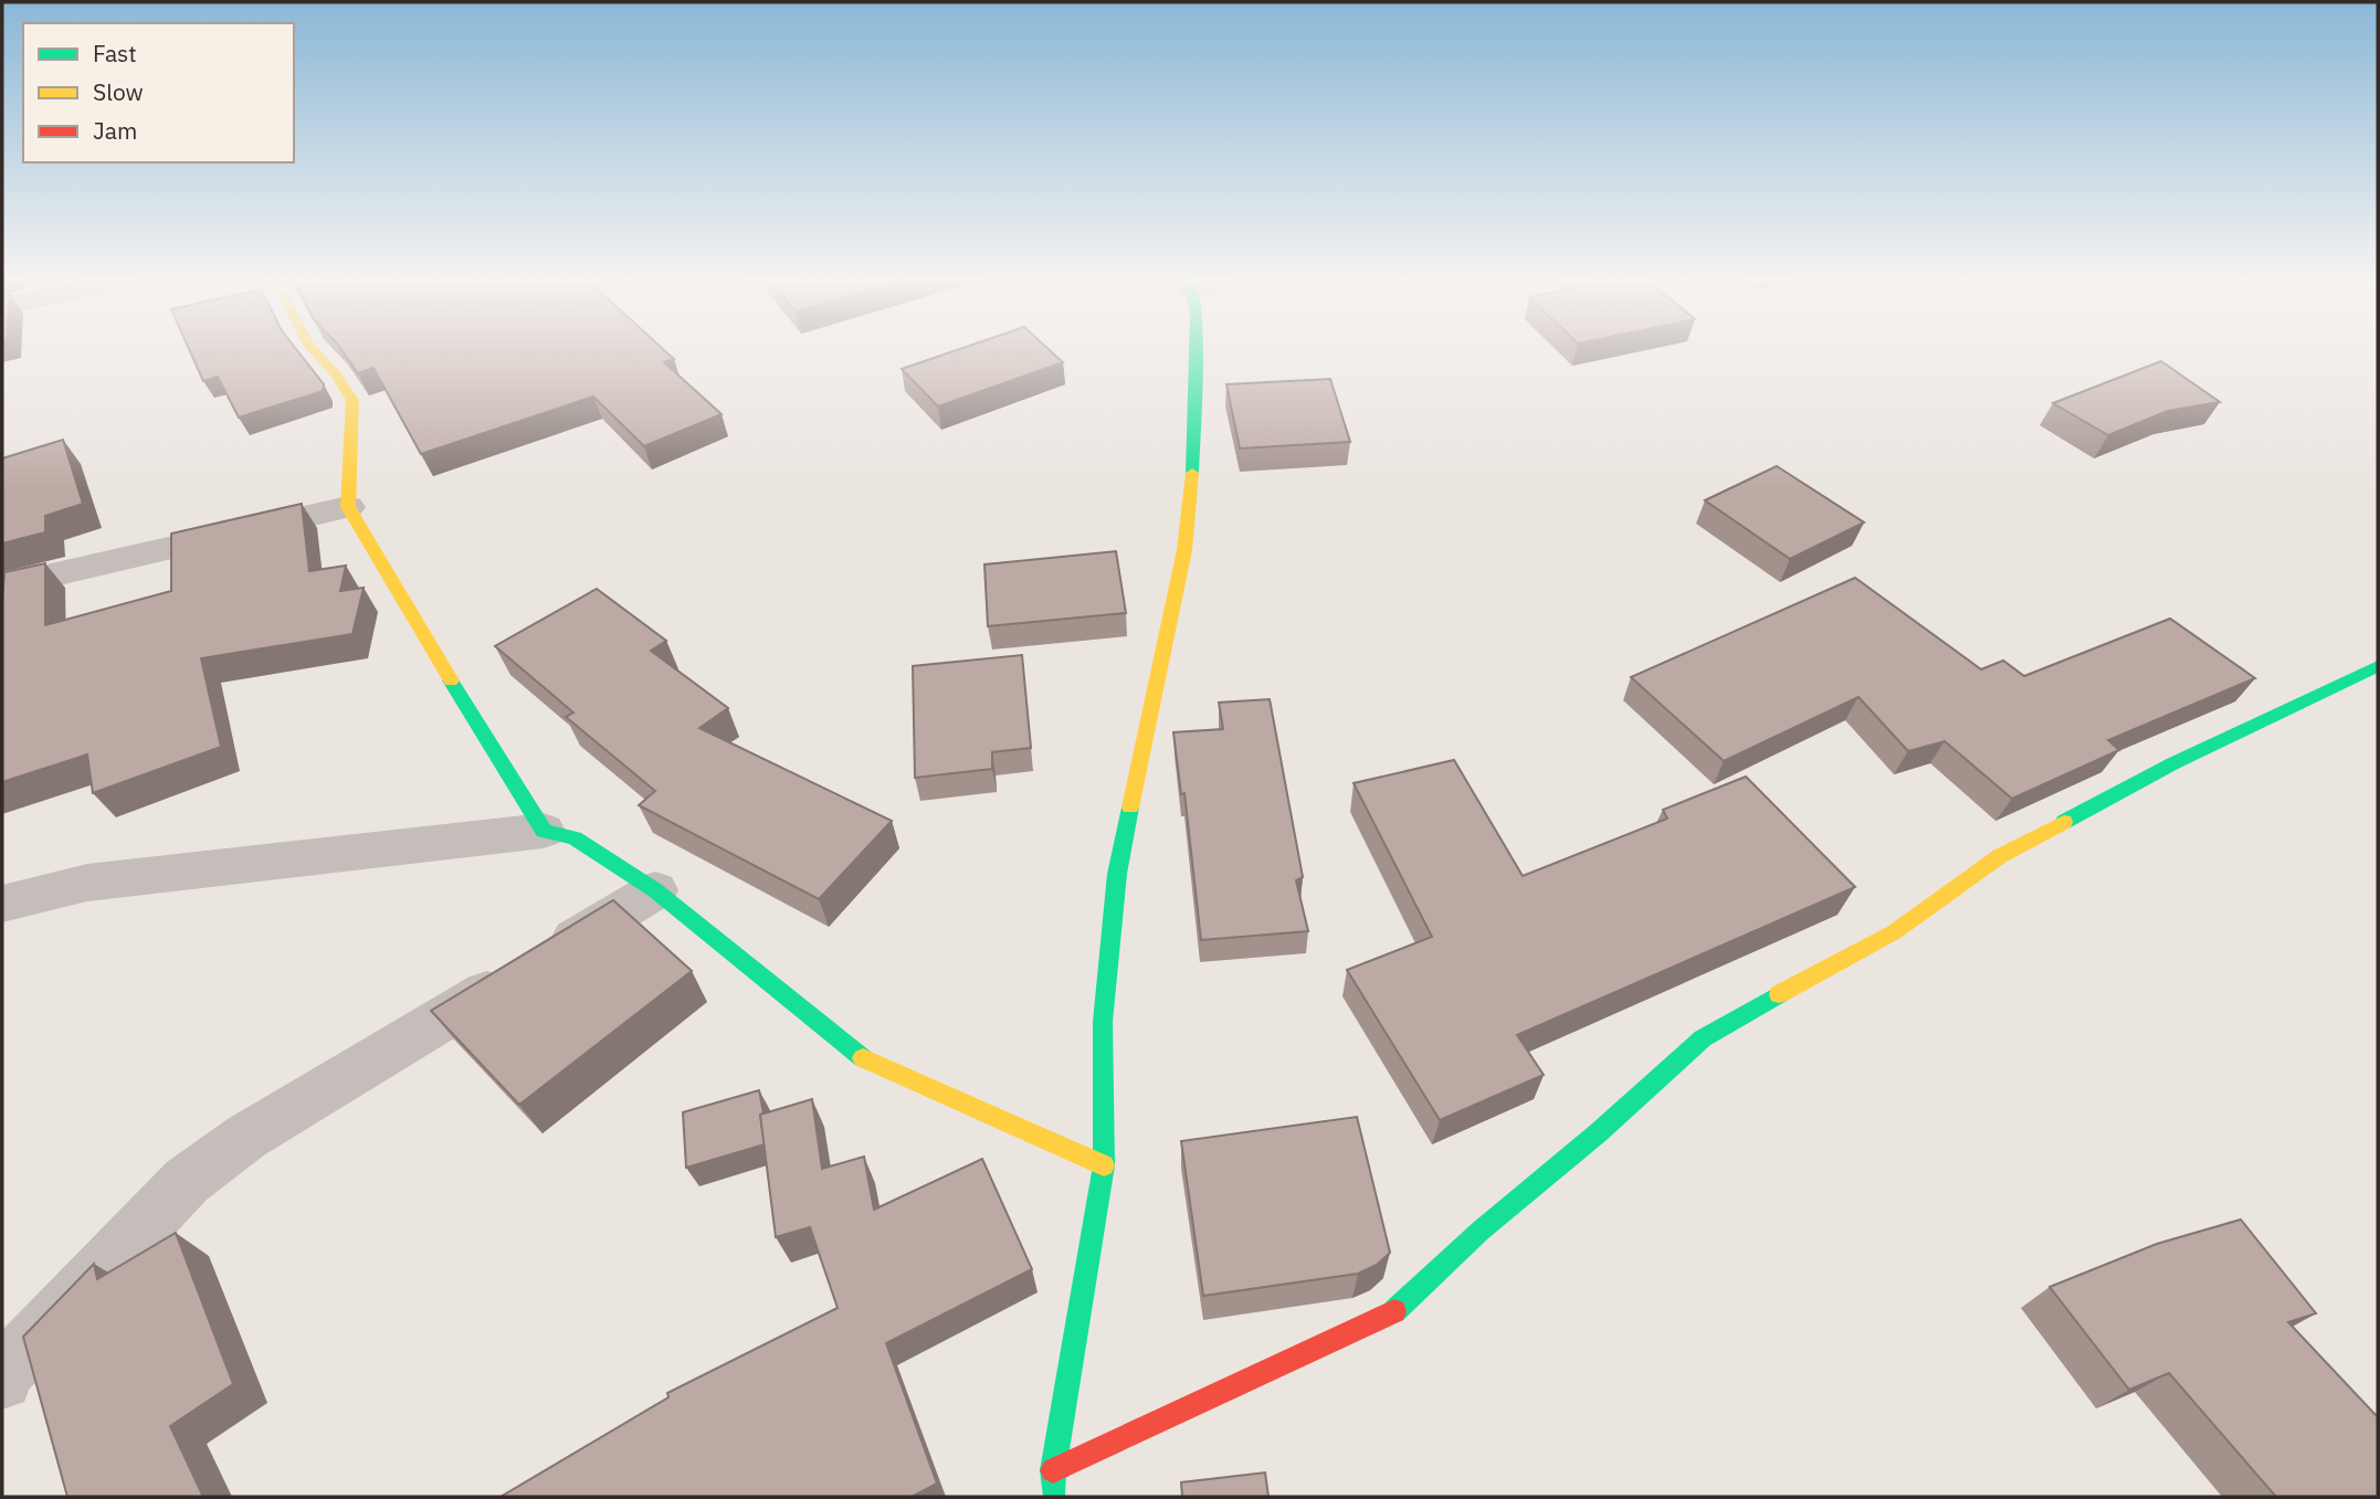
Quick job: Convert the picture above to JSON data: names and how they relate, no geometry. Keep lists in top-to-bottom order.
{
  "legend": ["Fast", "Slow", "Jam"]
}
